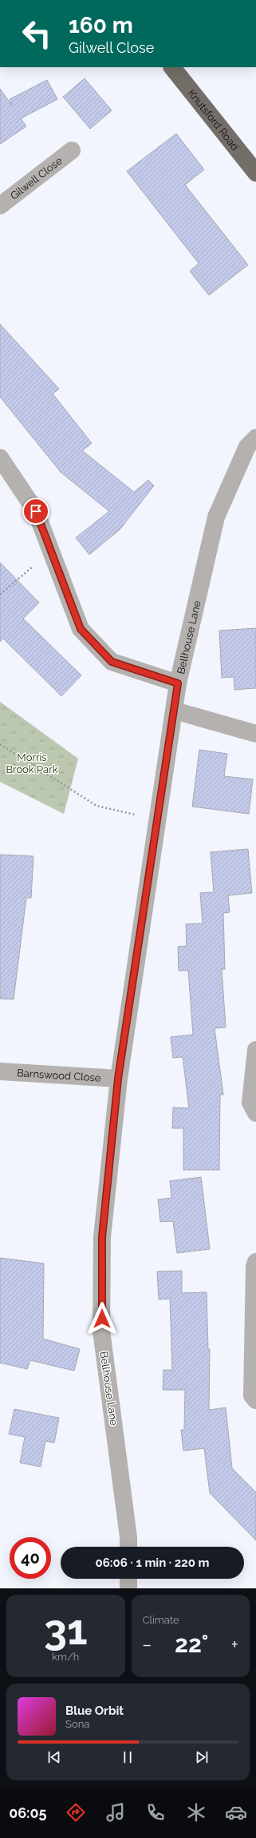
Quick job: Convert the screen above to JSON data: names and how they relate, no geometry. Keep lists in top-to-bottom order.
{
  "streets": {
    "highway": ["Knutsford Road"],
    "street": ["Gilwell Close", "Bellhouse Lane", "Barnswood Close"]
  },
  "crossings": [
    ["Bellhouse Lane", "Barnswood Close"]
  ],
  "parks": ["Morris Brook Park"],
  "page": {
    "turn": ["160 m", "Gilwell Close"],
    "limit": "40",
    "trip": "06:06 · 1 min · 220 m",
    "tile": [
      ["31", "km/h"],
      "Climate"
    ],
    "heat": ["−", "22°", "+"],
    "song": ["Blue Orbit", "Sona"],
    "tabs": "06:05"
  }
}
